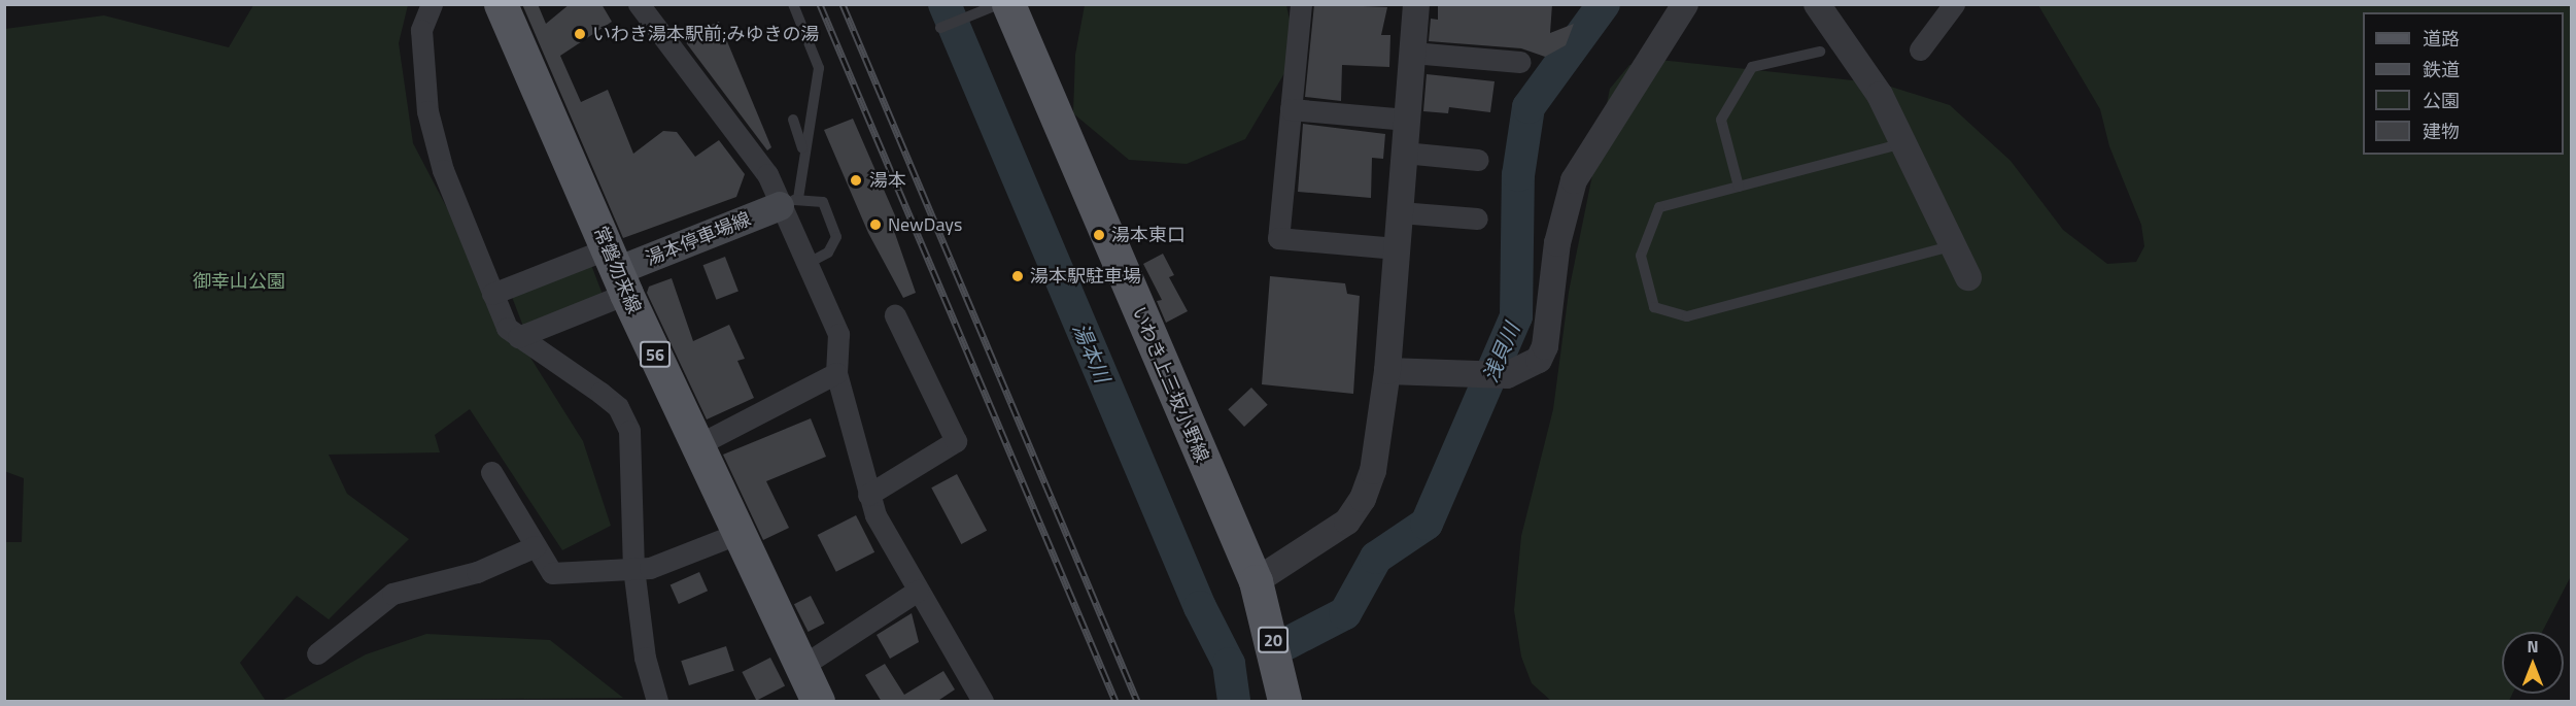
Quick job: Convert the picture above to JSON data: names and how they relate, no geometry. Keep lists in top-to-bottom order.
{
  "streets": {
    "main road": [
      "湯本停車場線",
      "常磐勿来線",
      "56",
      "いわき上三坂小野線",
      "20"
    ]
  },
  "crossings": [
    ["湯本停車場線", "常磐勿来線"]
  ],
  "water": ["湯本川", "浅貝川"],
  "parks": ["御幸山公園"],
  "places": [
    "いわき湯本駅前;みゆきの湯",
    "湯本",
    "NewDays",
    "湯本東口",
    "湯本駅駐車場"
  ],
  "legend": [
    "道路",
    "鉄道",
    "公園",
    "建物"
  ],
  "north": "top"
}
